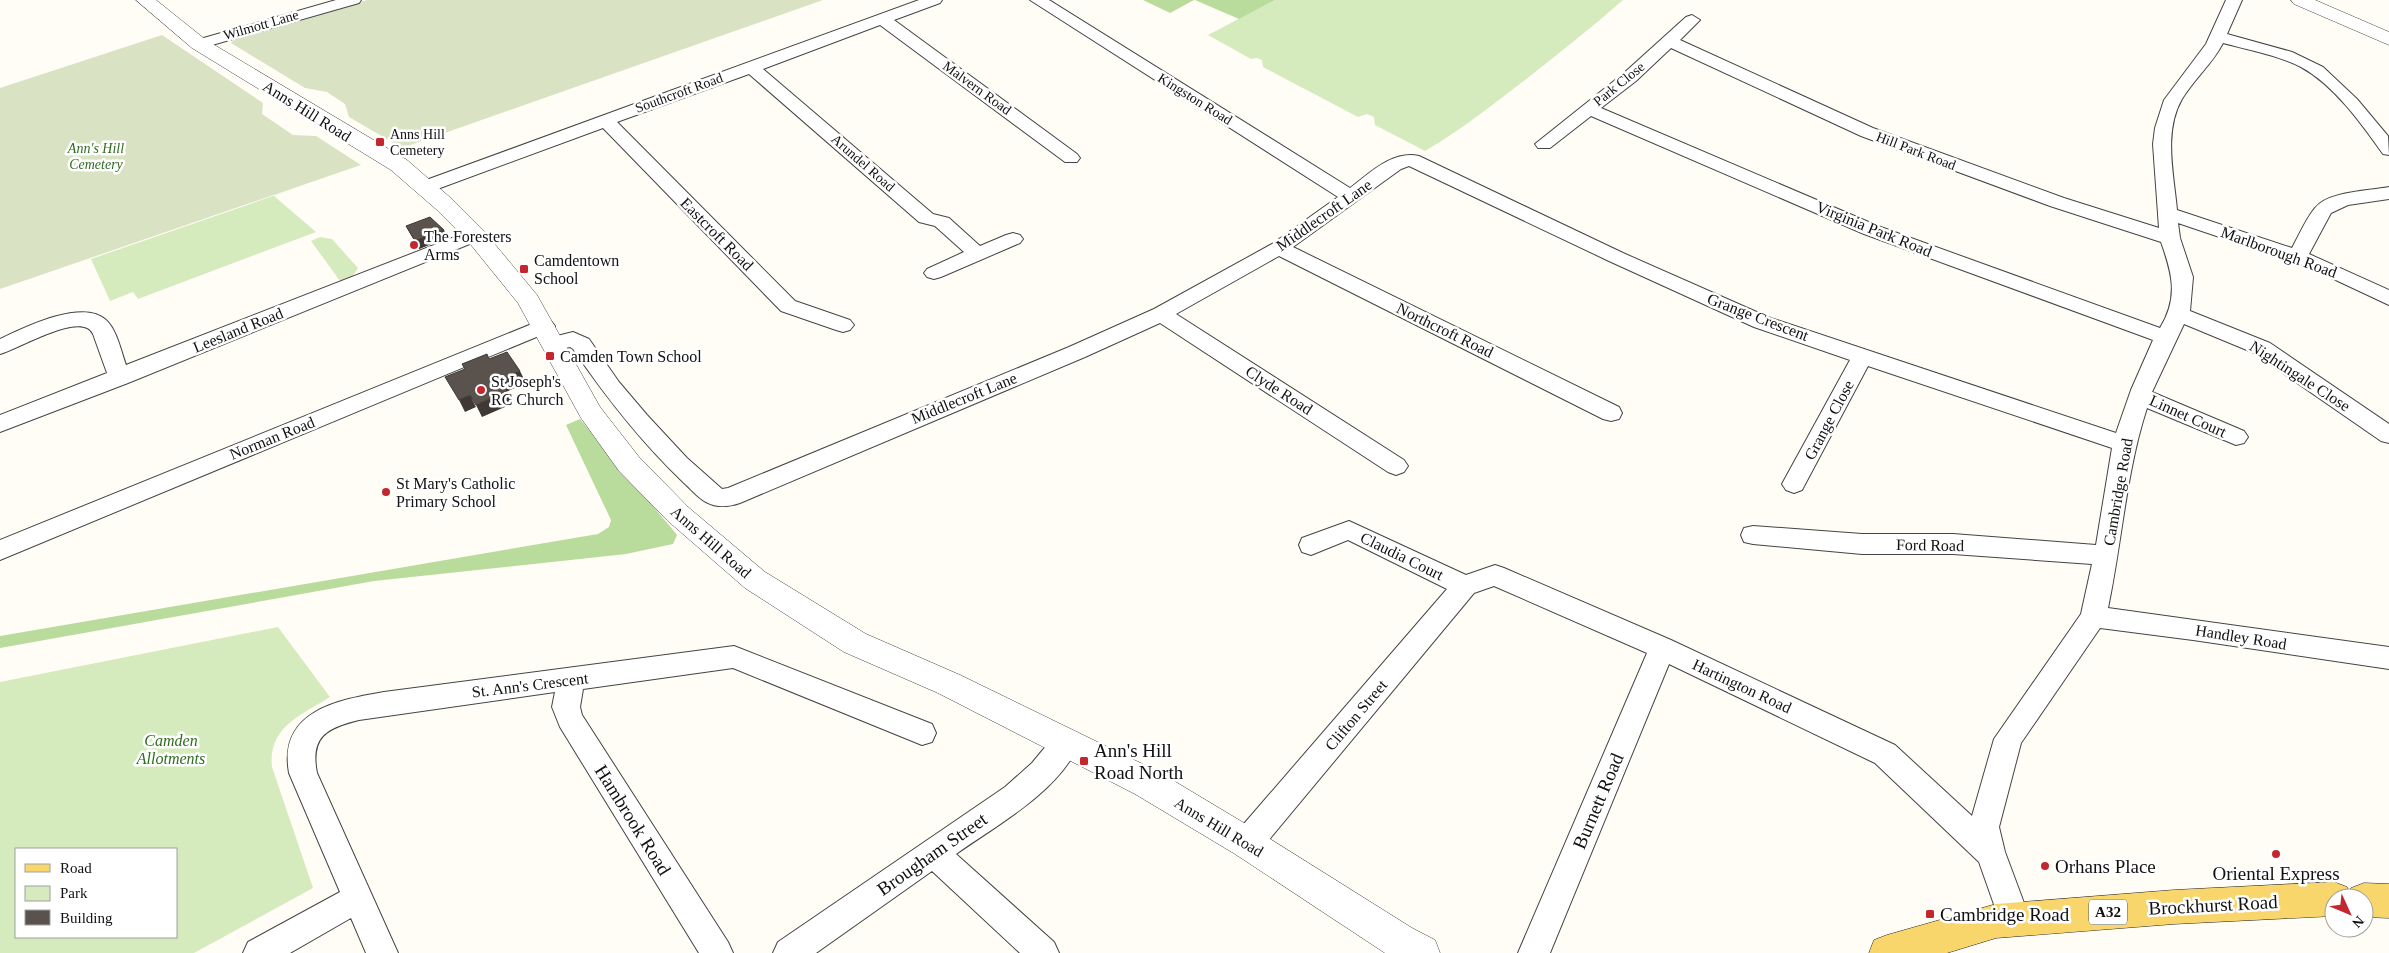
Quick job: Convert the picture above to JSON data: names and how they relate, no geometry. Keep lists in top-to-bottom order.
{
  "streets": {
    "main road": ["Brockhurst Road", "A32"],
    "street": [
      "Wilmott Lane",
      "Park Close",
      "Malvern Road",
      "Southcroft Road",
      "Kingston Road",
      "Anns Hill Road",
      "Hill Park Road",
      "Arundel Road",
      "Middlecroft Lane",
      "Virginia Park Road",
      "Eastcroft Road",
      "Marlborough Road",
      "Grange Crescent",
      "Leesland Road",
      "Northcroft Road",
      "Nightingale Close",
      "Clyde Road",
      "Linnet Court",
      "Grange Close",
      "Norman Road",
      "Cambridge Road",
      "Ford Road",
      "Claudia Court",
      "Handley Road",
      "St. Ann's Crescent",
      "Hartington Road",
      "Clifton Street",
      "Burnett Road",
      "Hambrook Road",
      "Brougham Street"
    ]
  },
  "crossings": [
    ["Wilmott Lane", "Anns Hill Road"],
    ["Park Close", "Hill Park Road"],
    ["Park Close", "Virginia Park Road"],
    ["Malvern Road", "Southcroft Road"],
    ["Southcroft Road", "Anns Hill Road"],
    ["Southcroft Road", "Arundel Road"],
    ["Southcroft Road", "Eastcroft Road"],
    ["Kingston Road", "Middlecroft Lane"],
    ["Anns Hill Road", "Middlecroft Lane"],
    ["Anns Hill Road", "Leesland Road"],
    ["Anns Hill Road", "Norman Road"],
    ["Anns Hill Road", "Clifton Street"],
    ["Anns Hill Road", "Brougham Street"],
    ["Hill Park Road", "Cambridge Road"],
    ["Middlecroft Lane", "Grange Crescent"],
    ["Middlecroft Lane", "Northcroft Road"],
    ["Middlecroft Lane", "Clyde Road"],
    ["Middlecroft Lane", "Norman Road"],
    ["Virginia Park Road", "Cambridge Road"],
    ["Marlborough Road", "Cambridge Road"],
    ["Grange Crescent", "Grange Close"],
    ["Grange Crescent", "Cambridge Road"],
    ["Nightingale Close", "Cambridge Road"],
    ["Linnet Court", "Cambridge Road"],
    ["Cambridge Road", "Ford Road"],
    ["Cambridge Road", "Handley Road"],
    ["Cambridge Road", "Hartington Road"],
    ["Cambridge Road", "Brockhurst Road"],
    ["Claudia Court", "Hartington Road"],
    ["Claudia Court", "Clifton Street"],
    ["St. Ann's Crescent", "Hambrook Road"],
    ["Hartington Road", "Clifton Street"],
    ["Hartington Road", "Burnett Road"]
  ],
  "parks": ["Ann's Hill Cemetery", "Camden Allotments"],
  "places": {
    "transit": [
      "Anns Hill Cemetery",
      "Camdentown School",
      "Camden Town School",
      "Ann's Hill Road North",
      "Cambridge Road"
    ],
    "other": [
      "The Foresters Arms",
      "St Joseph's RC Church",
      "St Mary's Catholic Primary School",
      "Oriental Express",
      "Orhans Place"
    ]
  },
  "legend": ["Road", "Park", "Building"],
  "north": "bottom right"
}
